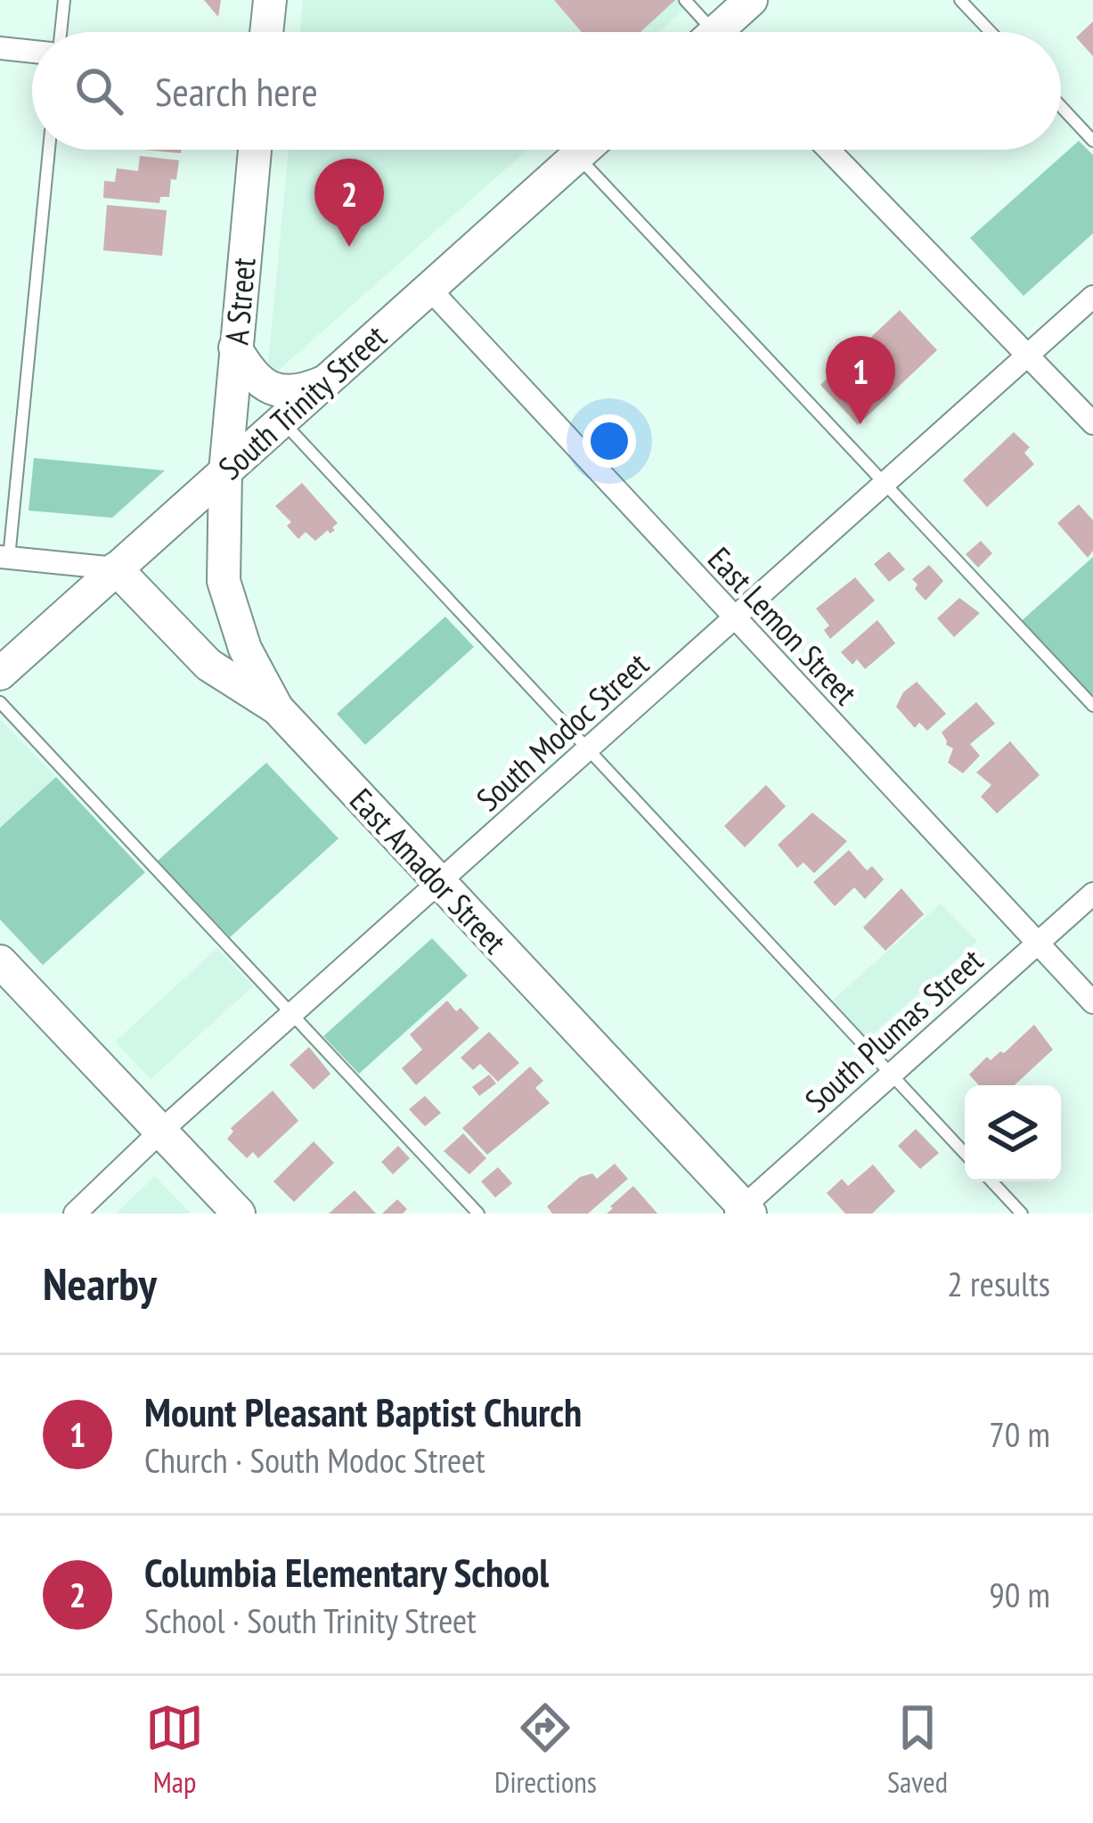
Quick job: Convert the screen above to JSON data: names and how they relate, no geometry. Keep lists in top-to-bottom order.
{
  "streets": {
    "main road": ["A Street", "South Trinity Street", "East Amador Street"],
    "street": ["East Lemon Street", "South Modoc Street", "South Plumas Street"]
  },
  "crossings": [
    ["A Street", "South Trinity Street"],
    ["A Street", "East Amador Street"],
    ["South Trinity Street", "East Lemon Street"],
    ["South Trinity Street", "East Amador Street"],
    ["East Lemon Street", "South Modoc Street"],
    ["East Lemon Street", "South Plumas Street"],
    ["South Modoc Street", "East Amador Street"],
    ["East Amador Street", "South Plumas Street"]
  ],
  "page": {
    "search": "Search here",
    "pins": ["2", "1"],
    "heading": ["Nearby", "2 results"],
    "list": [
      {
        "mark": "1",
        "name": "Mount Pleasant Baptist Church",
        "note": "Church · South Modoc Street",
        "value": "70 m"
      },
      {
        "mark": "2",
        "name": "Columbia Elementary School",
        "note": "School · South Trinity Street",
        "value": "90 m"
      }
    ],
    "nav": ["Map", "Directions", "Saved"]
  }
}
